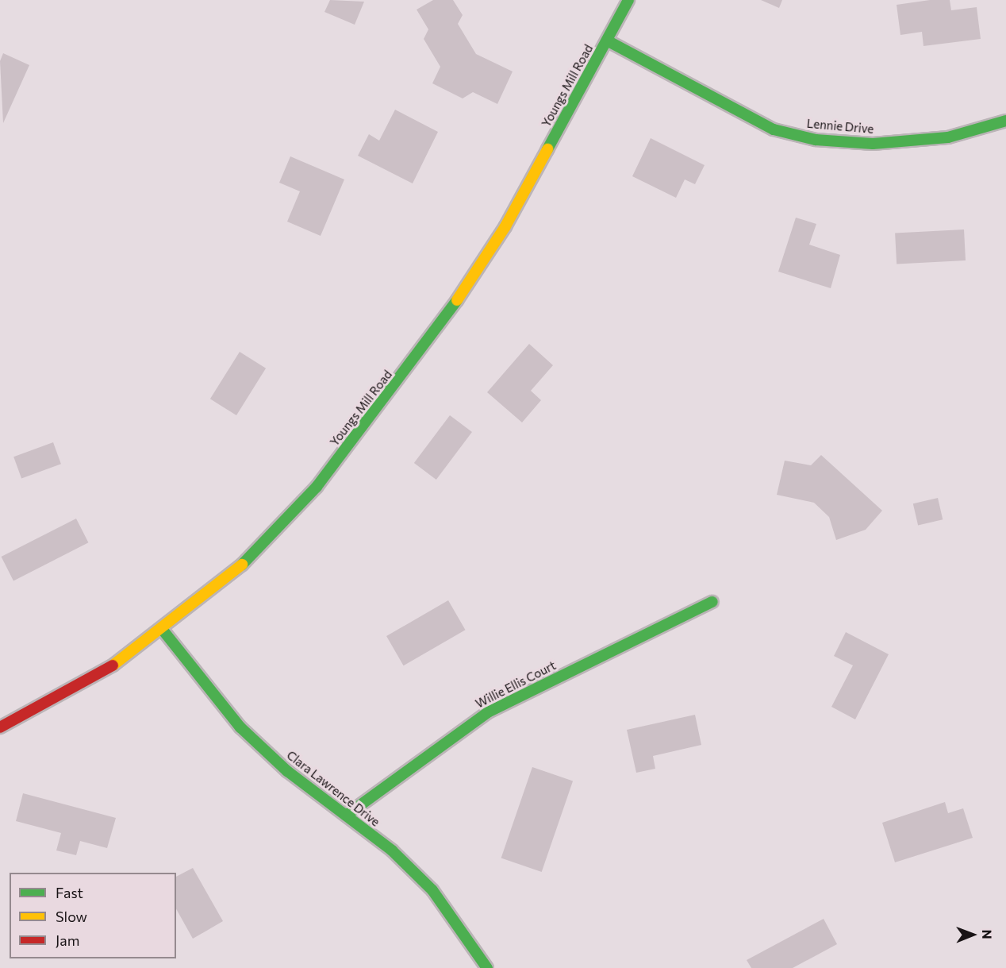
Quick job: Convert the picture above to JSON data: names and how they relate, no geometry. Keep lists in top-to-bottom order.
{
  "streets": {
    "street": [
      "Youngs Mill Road",
      "Lennie Drive",
      "Willie Ellis Court",
      "Clara Lawrence Drive"
    ]
  },
  "crossings": [
    ["Youngs Mill Road", "Lennie Drive"],
    ["Youngs Mill Road", "Clara Lawrence Drive"],
    ["Willie Ellis Court", "Clara Lawrence Drive"]
  ],
  "legend": ["Fast", "Slow", "Jam"],
  "north": "right"
}
